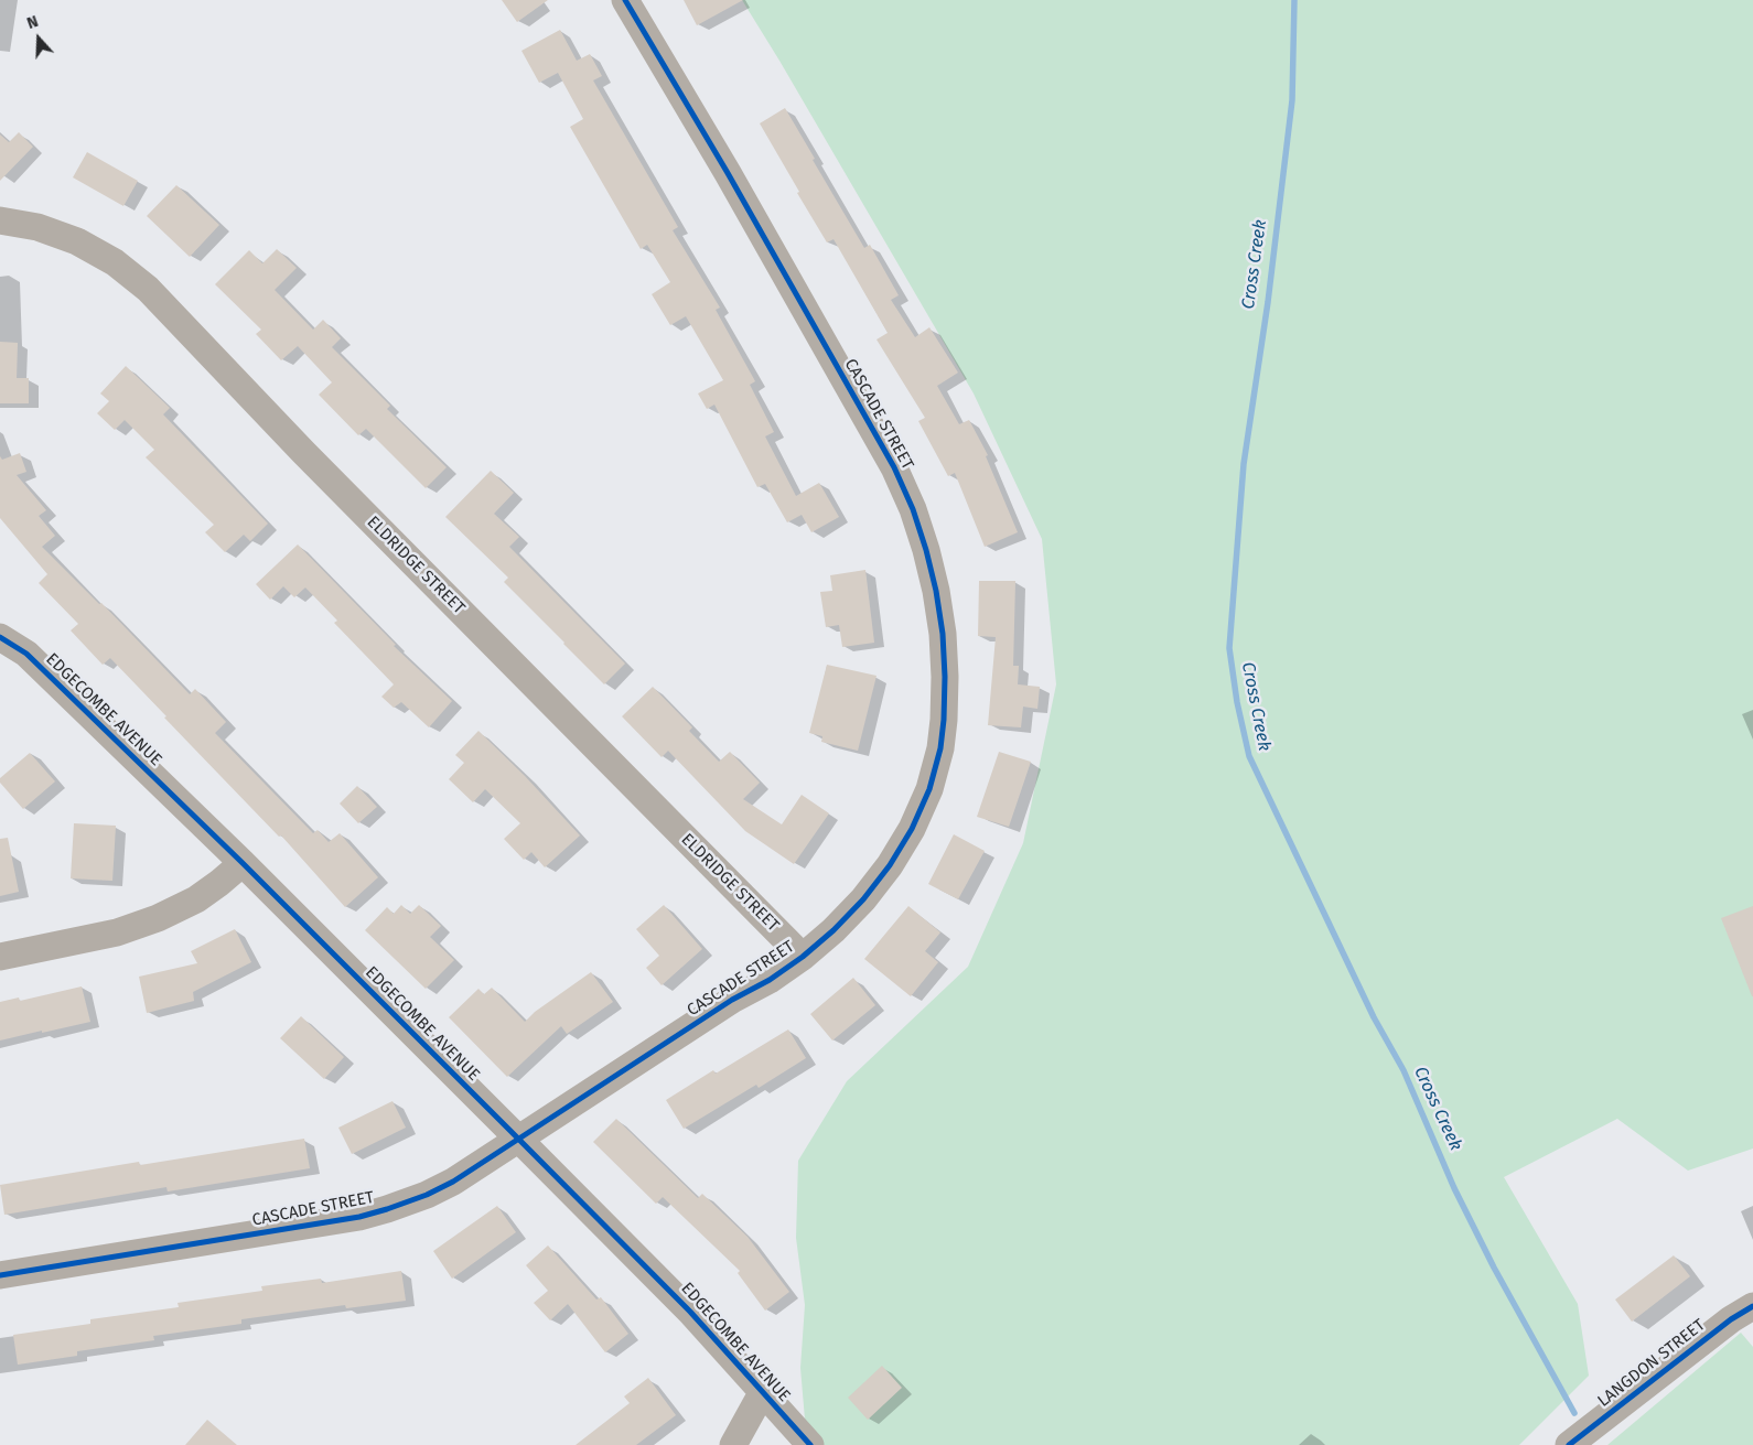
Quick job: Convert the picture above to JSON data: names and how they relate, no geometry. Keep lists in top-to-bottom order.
{
  "streets": {
    "street": [
      "CASCADE STREET",
      "ELDRIDGE STREET",
      "EDGECOMBE AVENUE",
      "LANGDON STREET"
    ]
  },
  "crossings": [
    ["CASCADE STREET", "ELDRIDGE STREET"],
    ["CASCADE STREET", "EDGECOMBE AVENUE"]
  ],
  "water": ["Cross Creek"],
  "north": "top"
}
